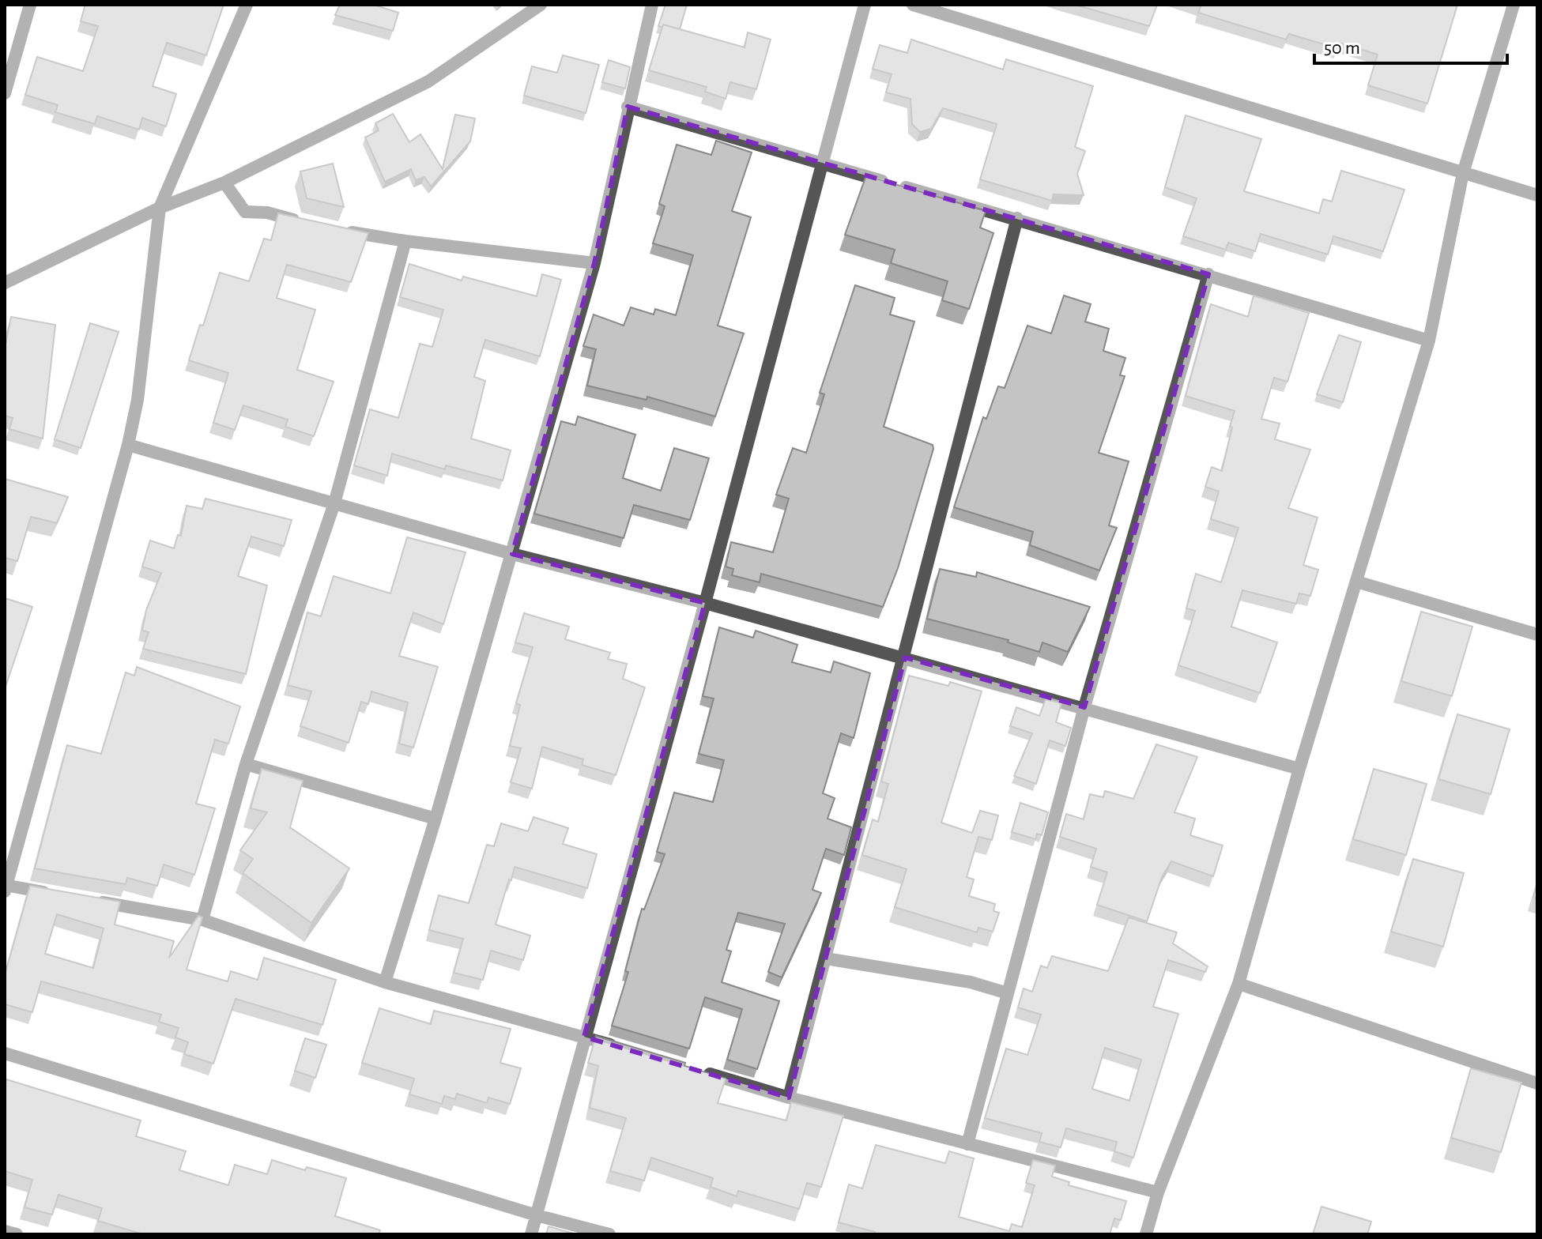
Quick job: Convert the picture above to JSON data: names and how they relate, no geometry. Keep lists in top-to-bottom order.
{
  "scale_bar": "50 m"
}
